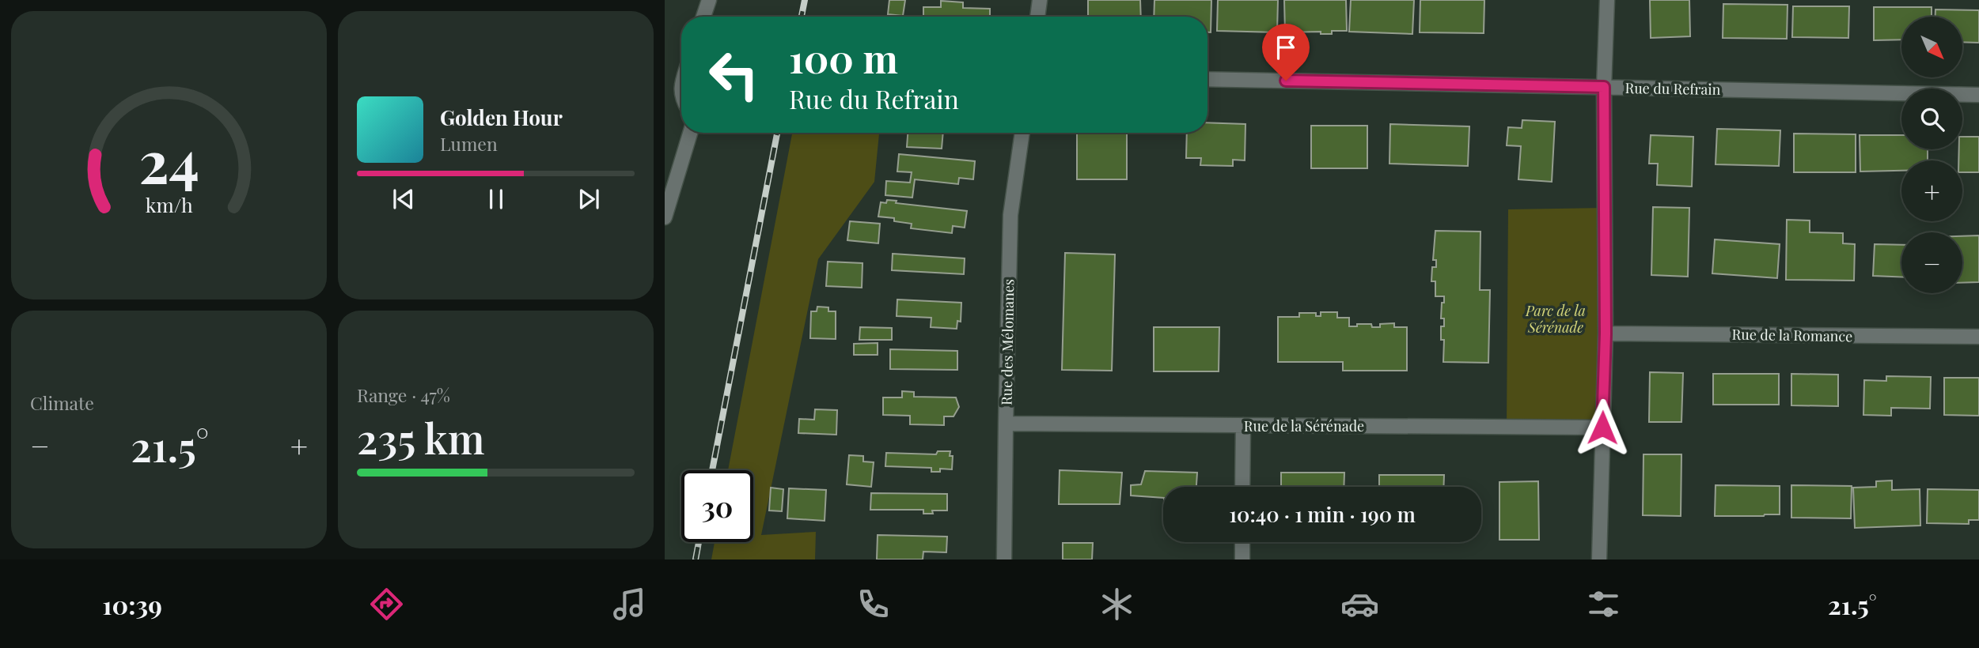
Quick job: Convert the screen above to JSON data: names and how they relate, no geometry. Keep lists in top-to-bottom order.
{
  "streets": {
    "street": [
      "Rue du Refrain",
      "Rue de la Romance",
      "Rue des Mélomanes",
      "Rue de la Sérénade"
    ]
  },
  "crossings": [
    ["Rue des Mélomanes", "Rue de la Sérénade"]
  ],
  "parks": ["Parc de la Sérénade"],
  "north": "bottom right",
  "page": {
    "map_buttons": ["+", "−"],
    "turn": ["100 m", "Rue du Refrain"],
    "song": ["Golden Hour", "Lumen"],
    "tile": [
      "Climate",
      ["Range · 47%", "235 km"]
    ],
    "heat": ["−", "21.5°", "+"],
    "limit": "30",
    "trip": "10:40 · 1 min · 190 m",
    "tabs": ["10:39", "21.5°"],
    "gauge": ["24", "km/h"]
  }
}
